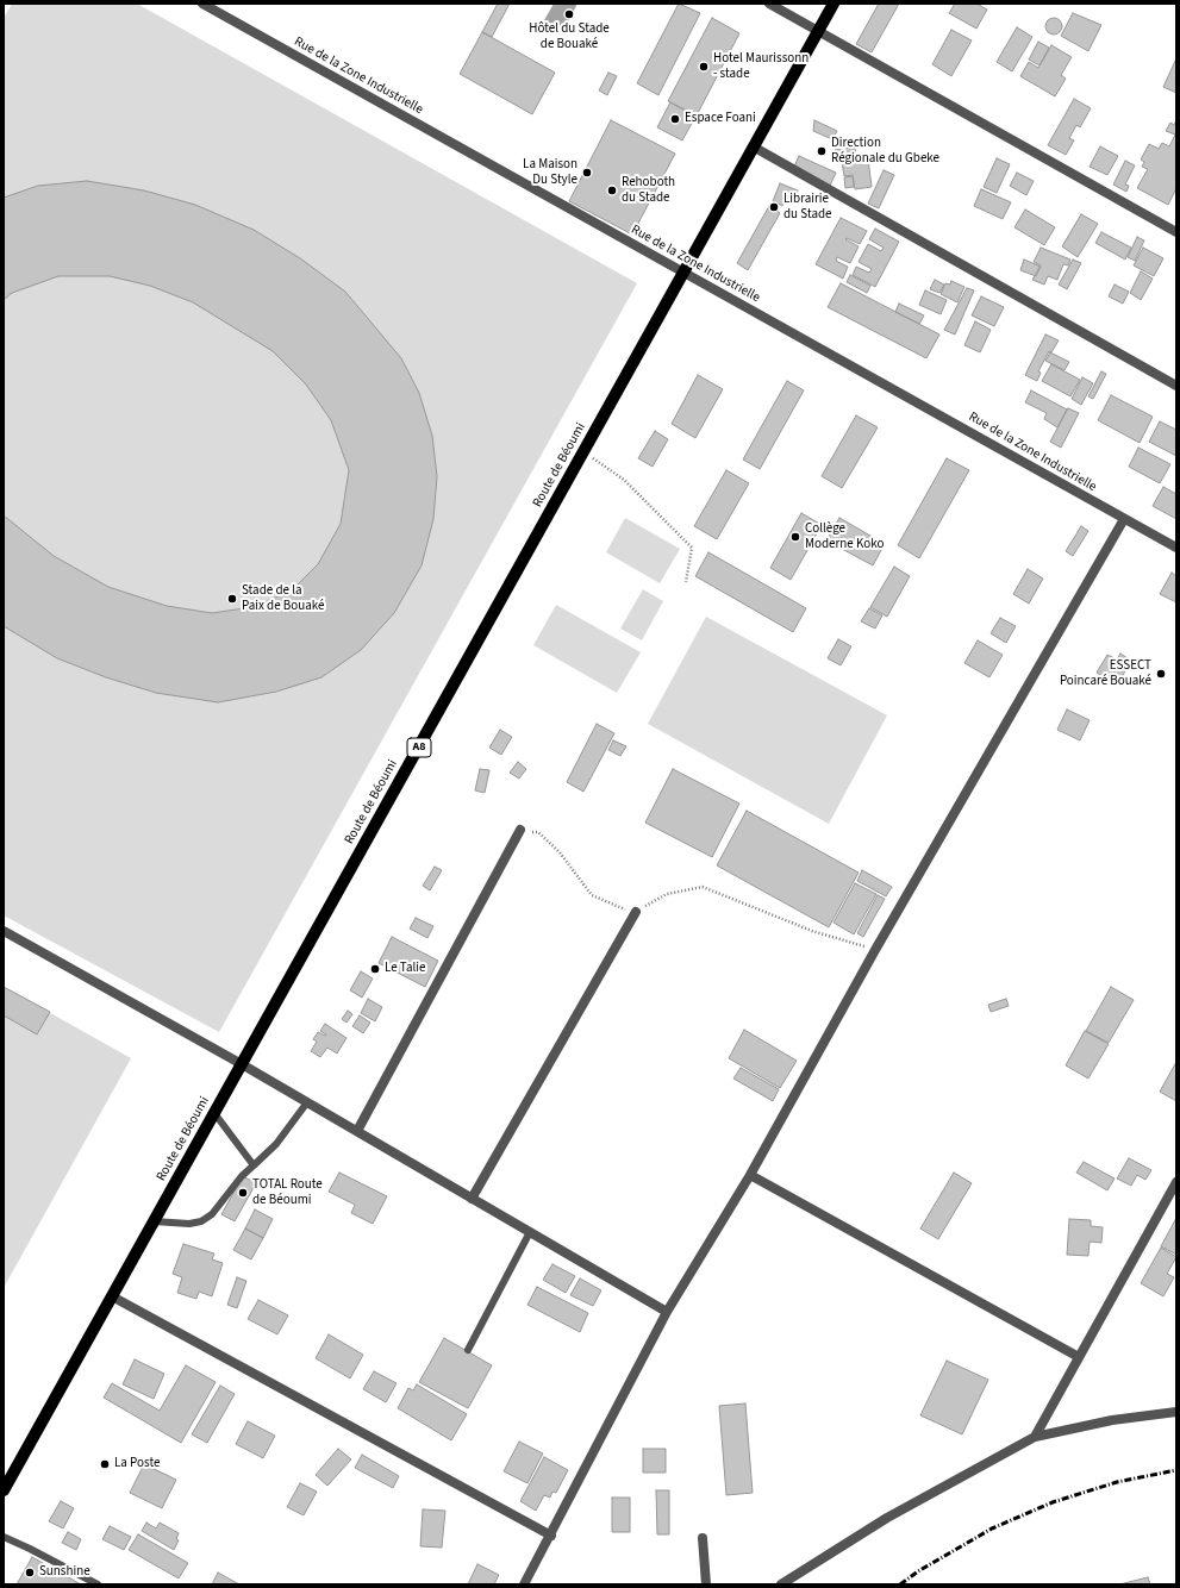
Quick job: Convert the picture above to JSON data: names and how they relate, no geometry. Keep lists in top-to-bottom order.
{
  "streets": {
    "main road": ["Route de Béoumi", "A8"],
    "street": ["Rue de la Zone Industrielle"]
  },
  "crossings": [
    ["Rue de la Zone Industrielle", "Route de Béoumi"]
  ],
  "places": [
    "Hôtel du Stade de Bouaké",
    "Hotel Maurissonn - stade",
    "Espace Foani",
    "Direction Régionale du Gbeke",
    "La Maison Du Style",
    "Rehoboth du Stade",
    "Librairie du Stade",
    "Collège Moderne Koko",
    "Stade de la Paix de Bouaké",
    "ESSECT Poincaré Bouaké",
    "Le Talie",
    "TOTAL Route de Béoumi",
    "La Poste",
    "Sunshine"
  ]
}
